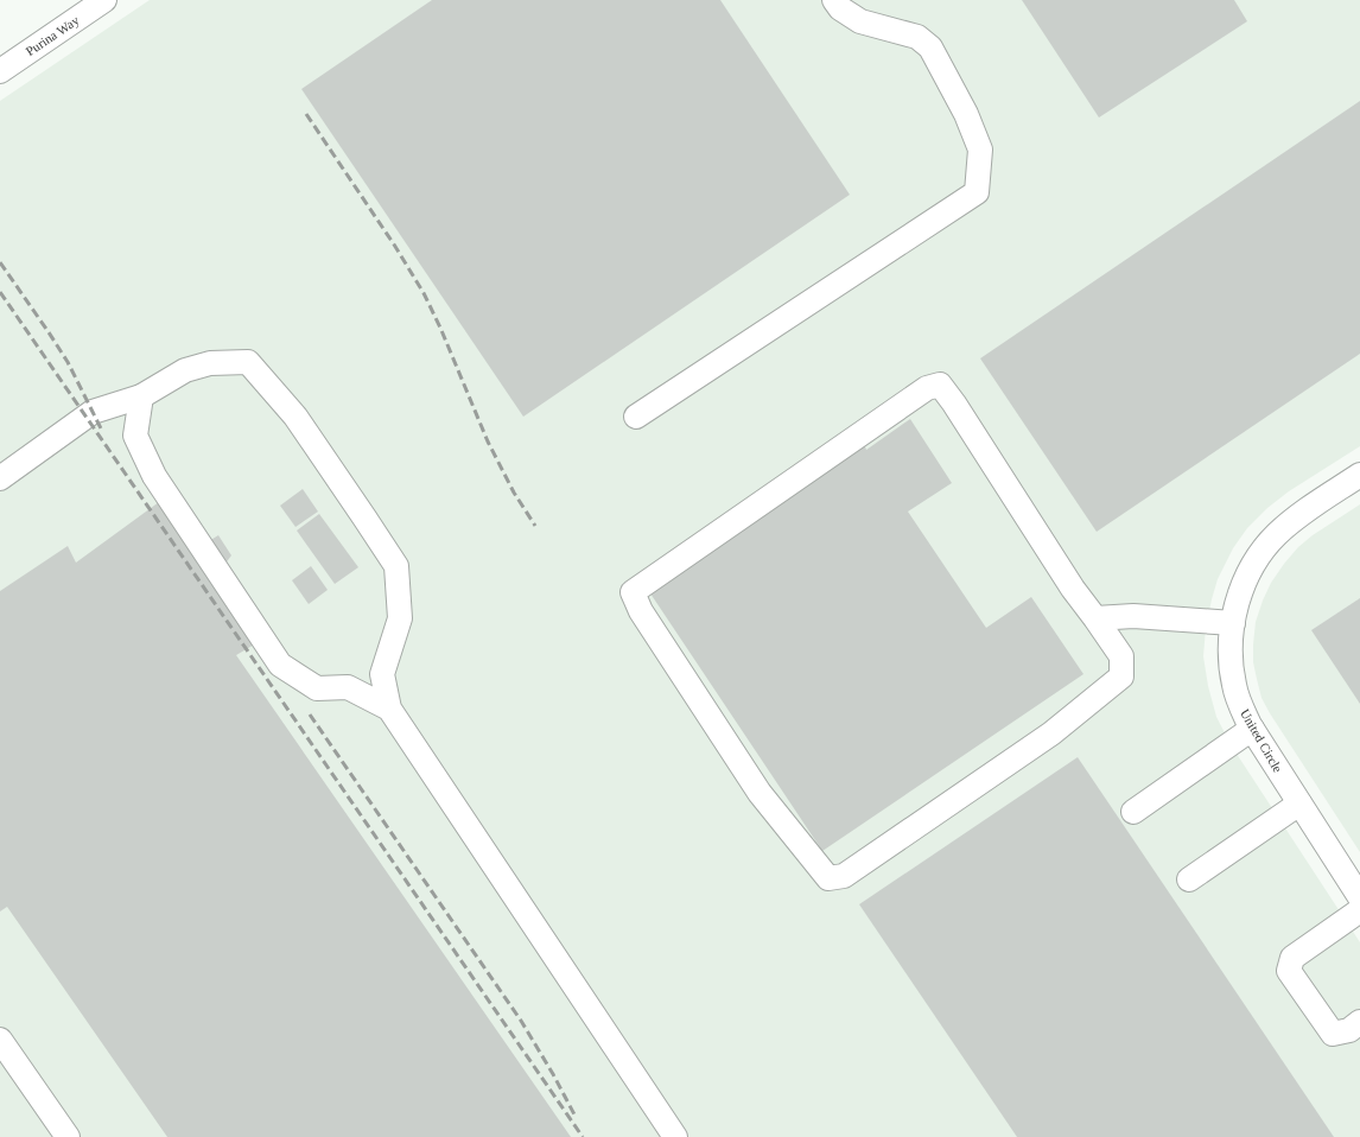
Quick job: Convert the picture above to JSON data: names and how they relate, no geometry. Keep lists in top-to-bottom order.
{
  "streets": {
    "street": ["Purina Way", "United Circle"]
  }
}
